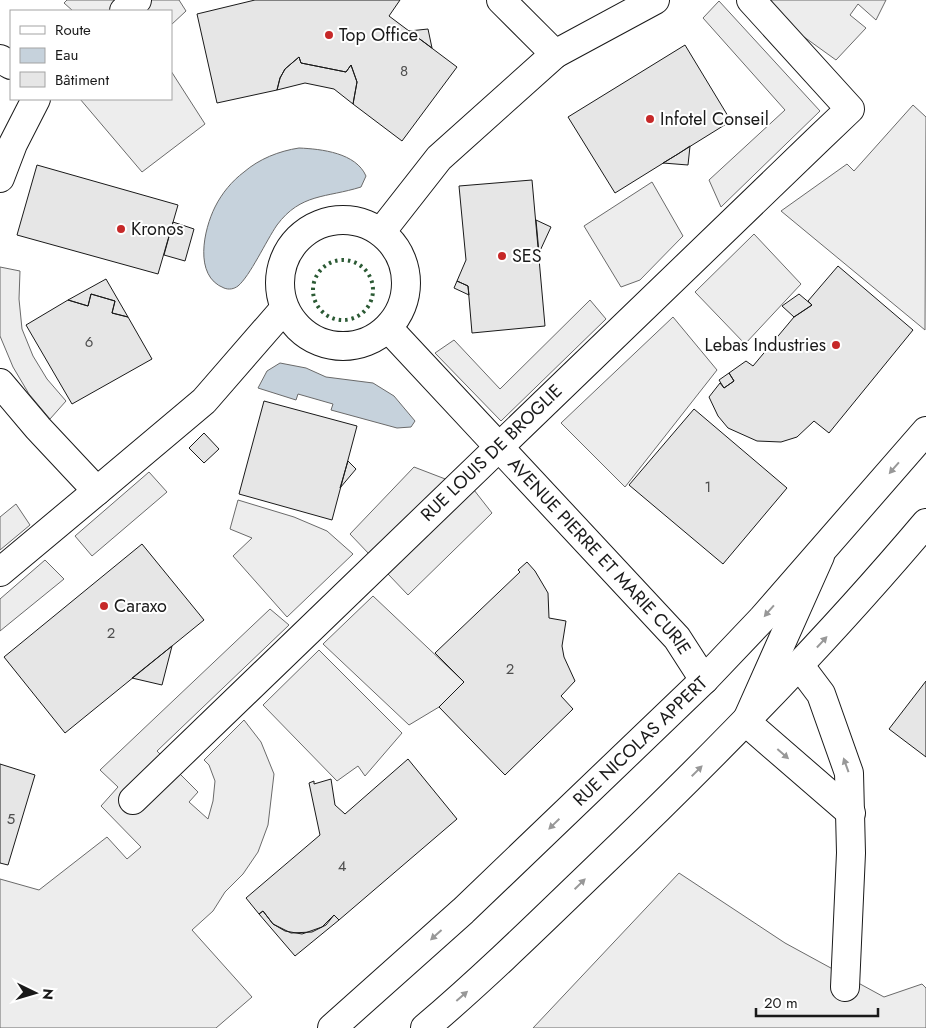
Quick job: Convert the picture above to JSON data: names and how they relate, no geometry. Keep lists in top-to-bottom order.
{
  "streets": {
    "street": ["RUE LOUIS DE BROGLIE", "AVENUE PIERRE ET MARIE CURIE", "RUE NICOLAS APPERT"]
  },
  "crossings": [
    ["RUE LOUIS DE BROGLIE", "AVENUE PIERRE ET MARIE CURIE"],
    ["AVENUE PIERRE ET MARIE CURIE", "RUE NICOLAS APPERT"]
  ],
  "places": [
    "Top Office",
    "Infotel Conseil",
    "Kronos",
    "SES",
    "Lebas Industries",
    "Caraxo"
  ],
  "house_numbers": [
    "8",
    "6",
    "1",
    "2",
    "2",
    "5",
    "4"
  ],
  "legend": ["Route", "Eau", "Bâtiment"],
  "scale_bar": "20 m",
  "north": "right"
}
